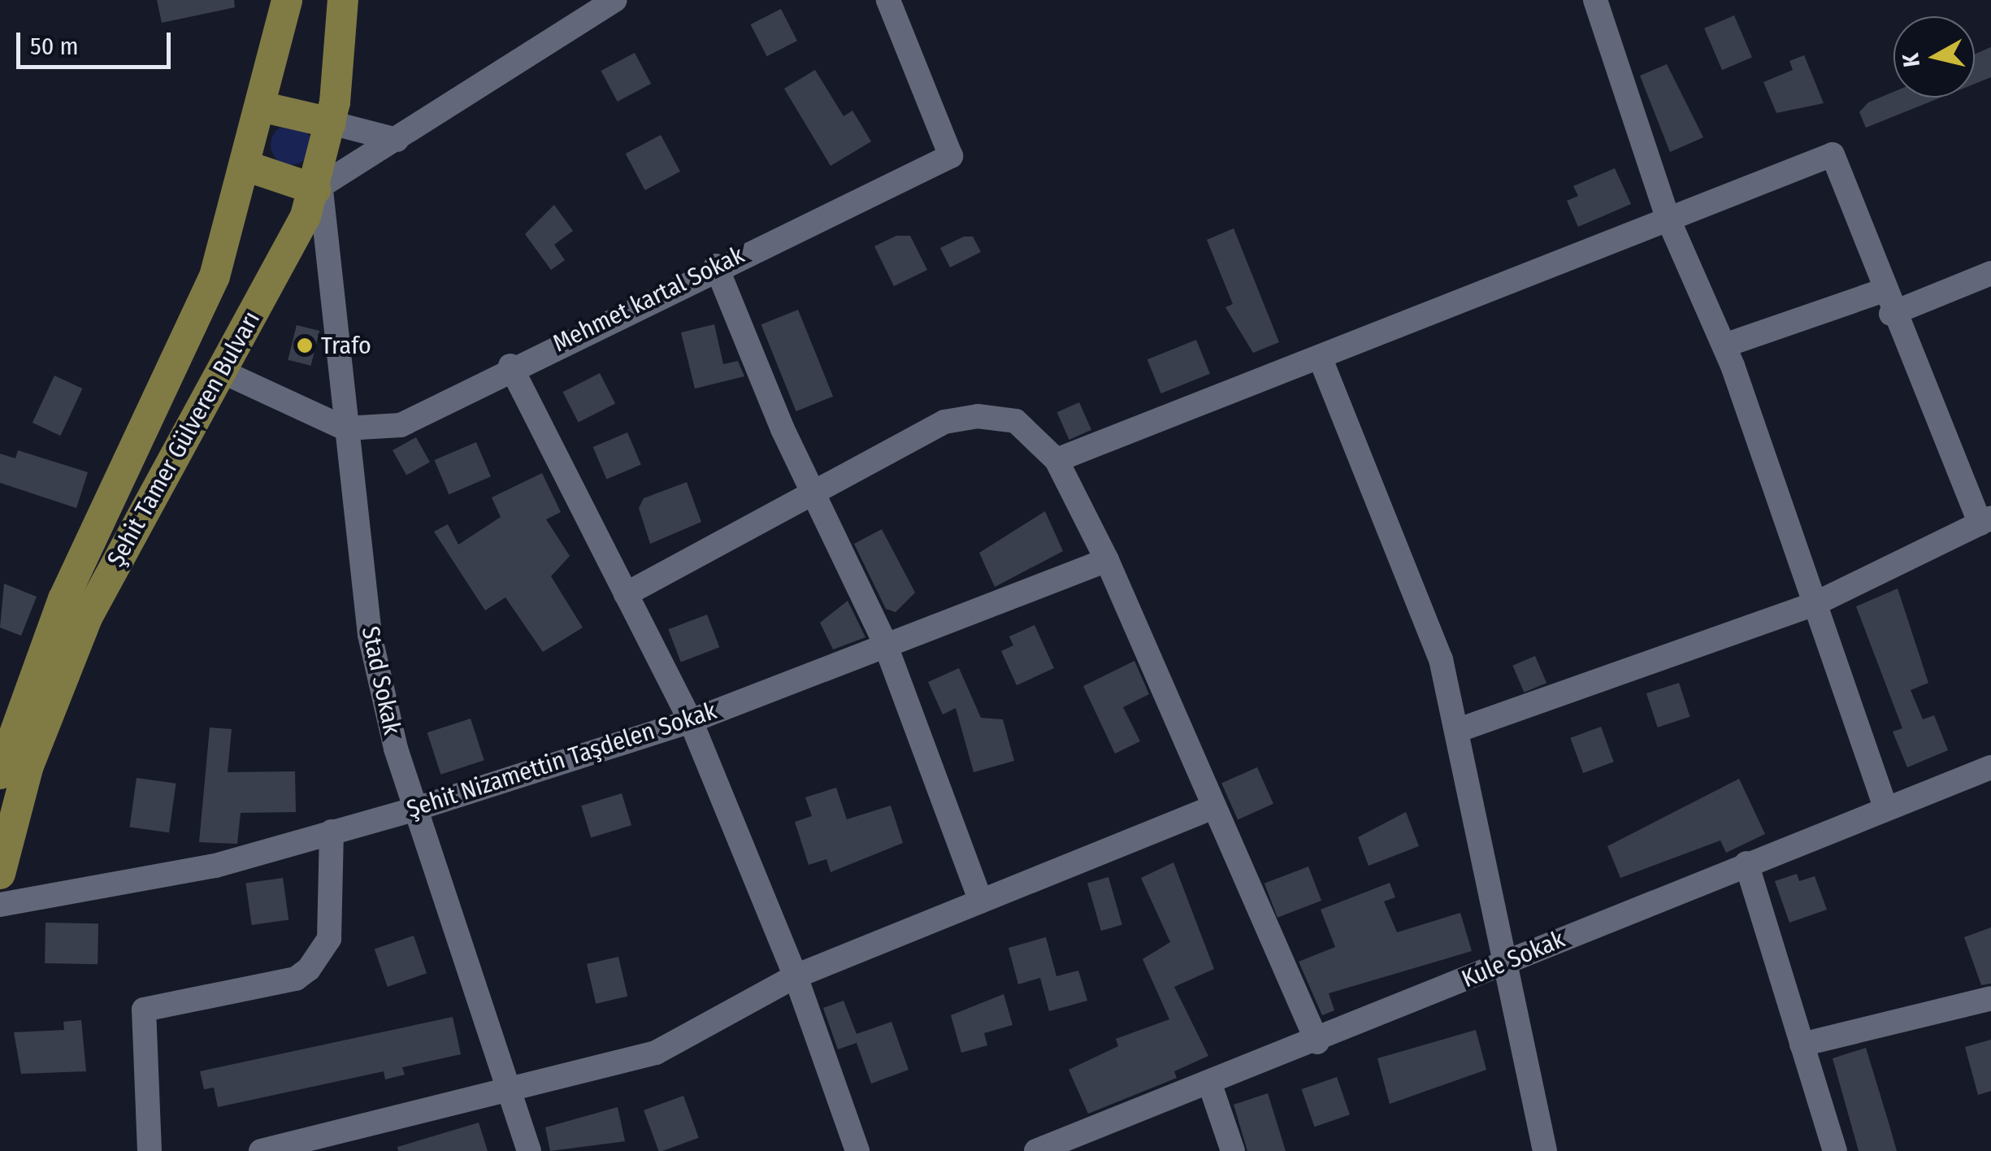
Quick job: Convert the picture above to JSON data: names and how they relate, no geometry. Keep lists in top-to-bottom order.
{
  "streets": {
    "main road": ["Şehit Tamer Gülveren Bulvarı"],
    "street": [
      "Mehmet kartal Sokak",
      "Stad Sokak",
      "Şehit Nizamettin Taşdelen Sokak",
      "Kule Sokak"
    ]
  },
  "crossings": [
    ["Mehmet kartal Sokak", "Stad Sokak"],
    ["Şehit Tamer Gülveren Bulvarı", "Stad Sokak"],
    ["Stad Sokak", "Şehit Nizamettin Taşdelen Sokak"]
  ],
  "places": ["Trafo"],
  "scale_bar": "50 m",
  "north": "left"
}
